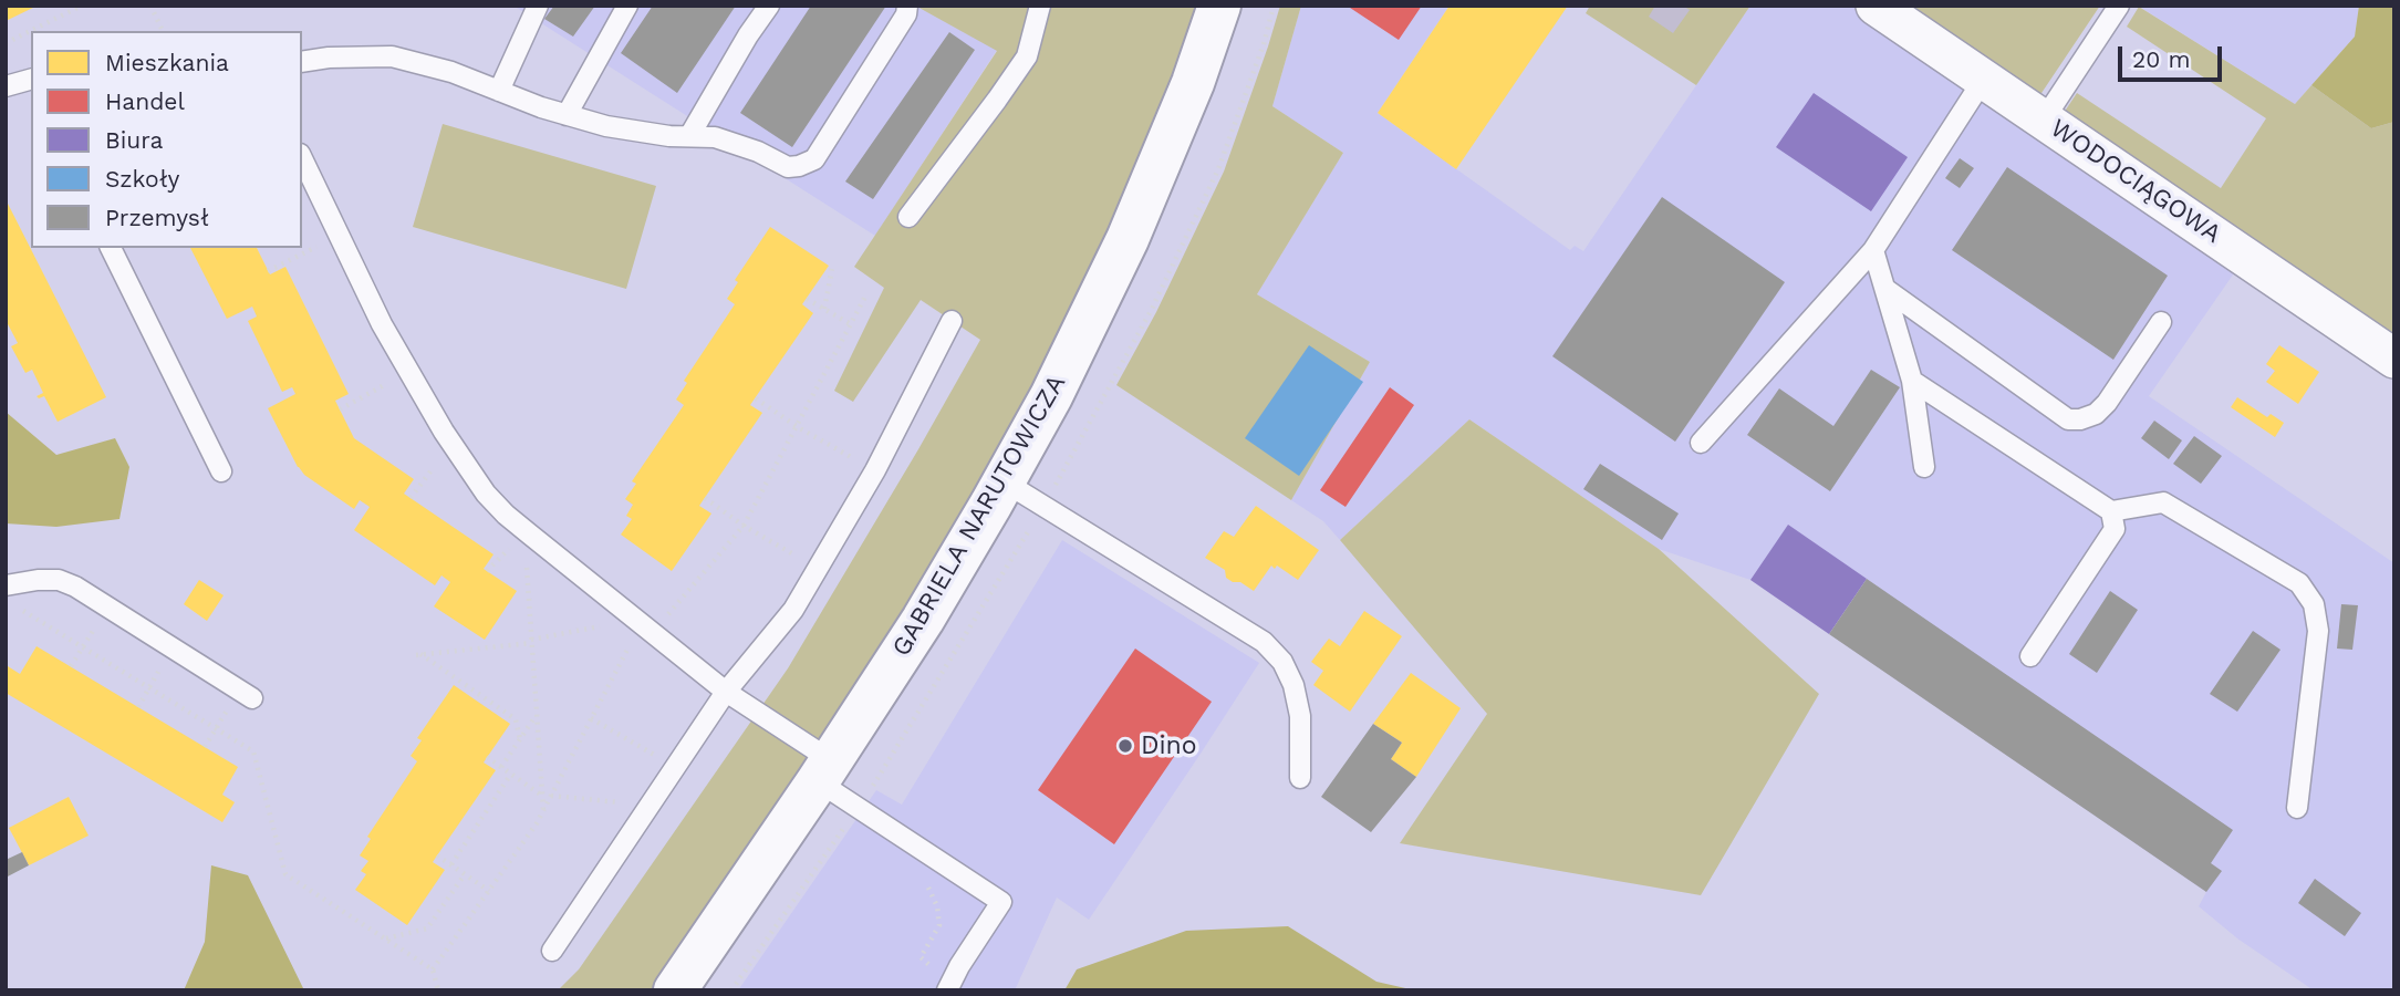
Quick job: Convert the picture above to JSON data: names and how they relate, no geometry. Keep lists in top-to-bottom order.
{
  "streets": {
    "main road": ["GABRIELA NARUTOWICZA"],
    "street": ["WODOCIĄGOWA"]
  },
  "places": ["Dino"],
  "legend": [
    "Mieszkania",
    "Handel",
    "Biura",
    "Szkoły",
    "Przemysł"
  ],
  "scale_bar": "20 m"
}
